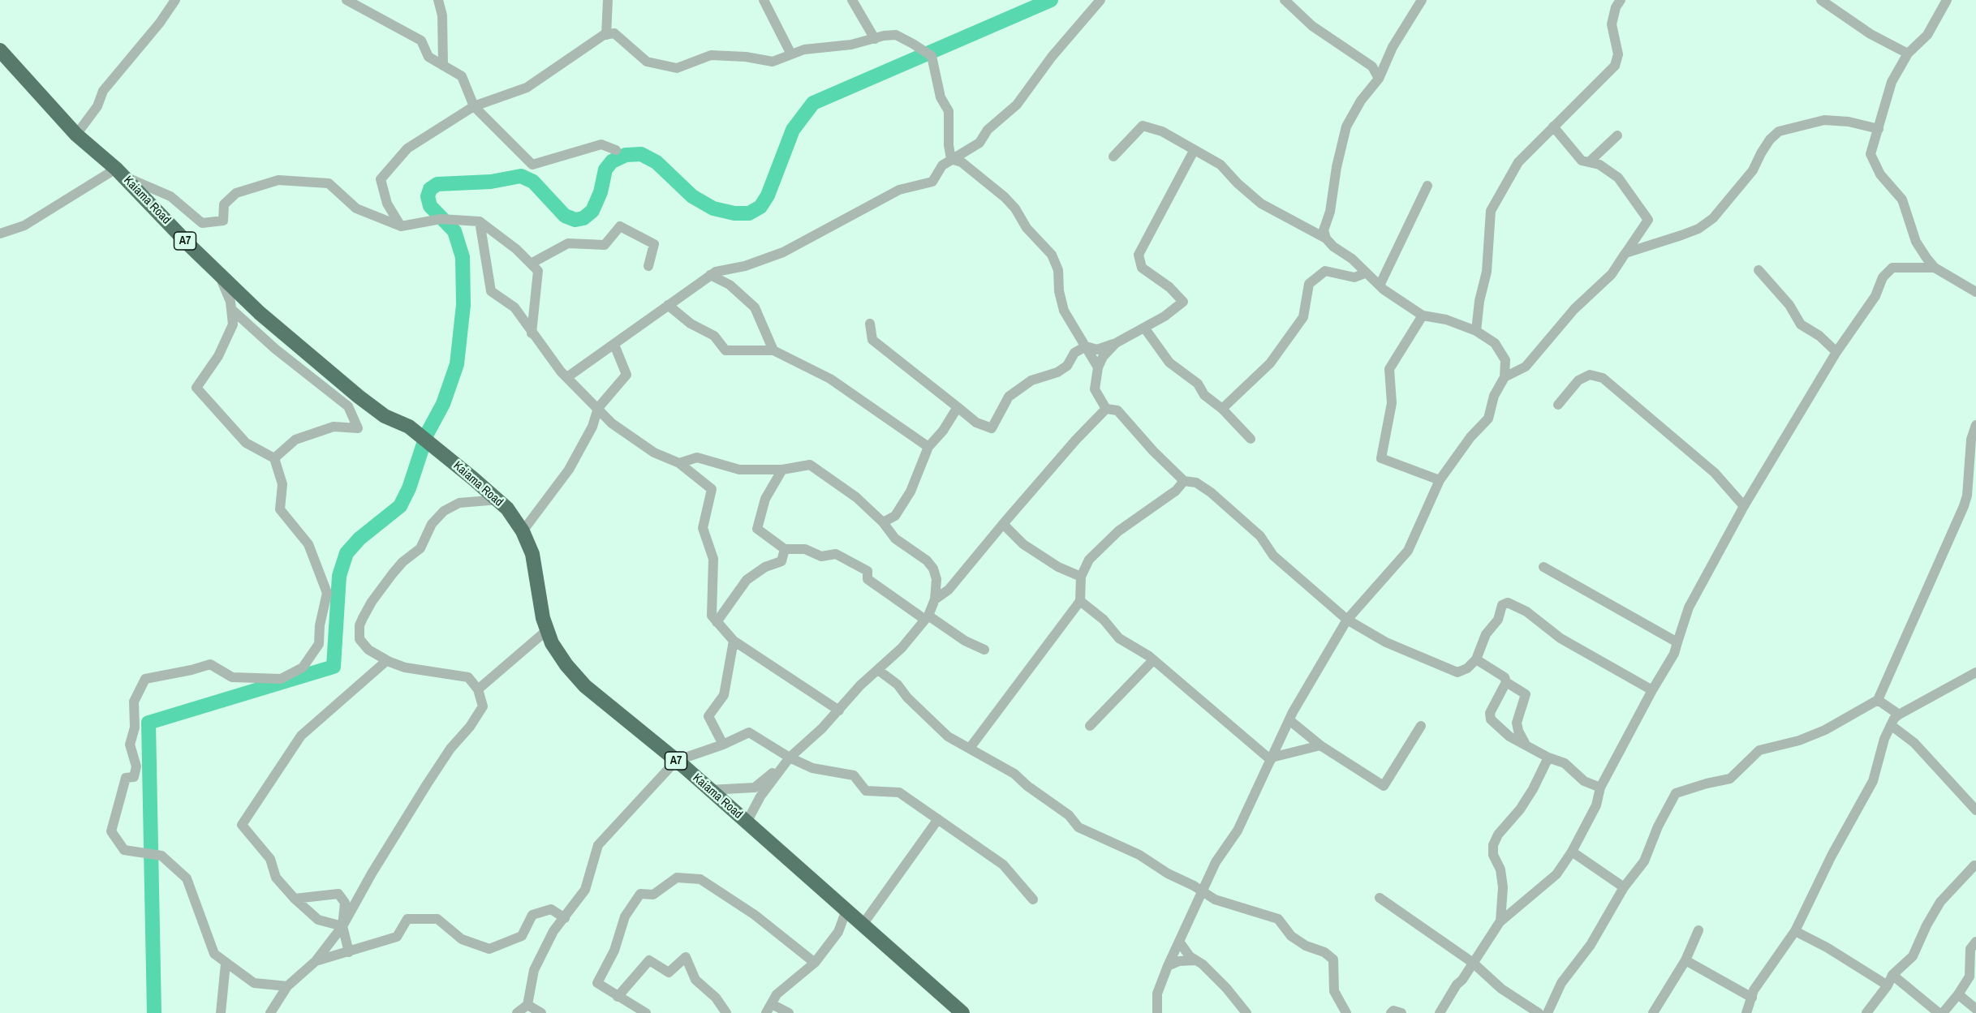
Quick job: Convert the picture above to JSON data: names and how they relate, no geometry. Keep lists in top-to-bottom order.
{
  "streets": {
    "highway": ["Kaiama Road", "A7"]
  }
}
